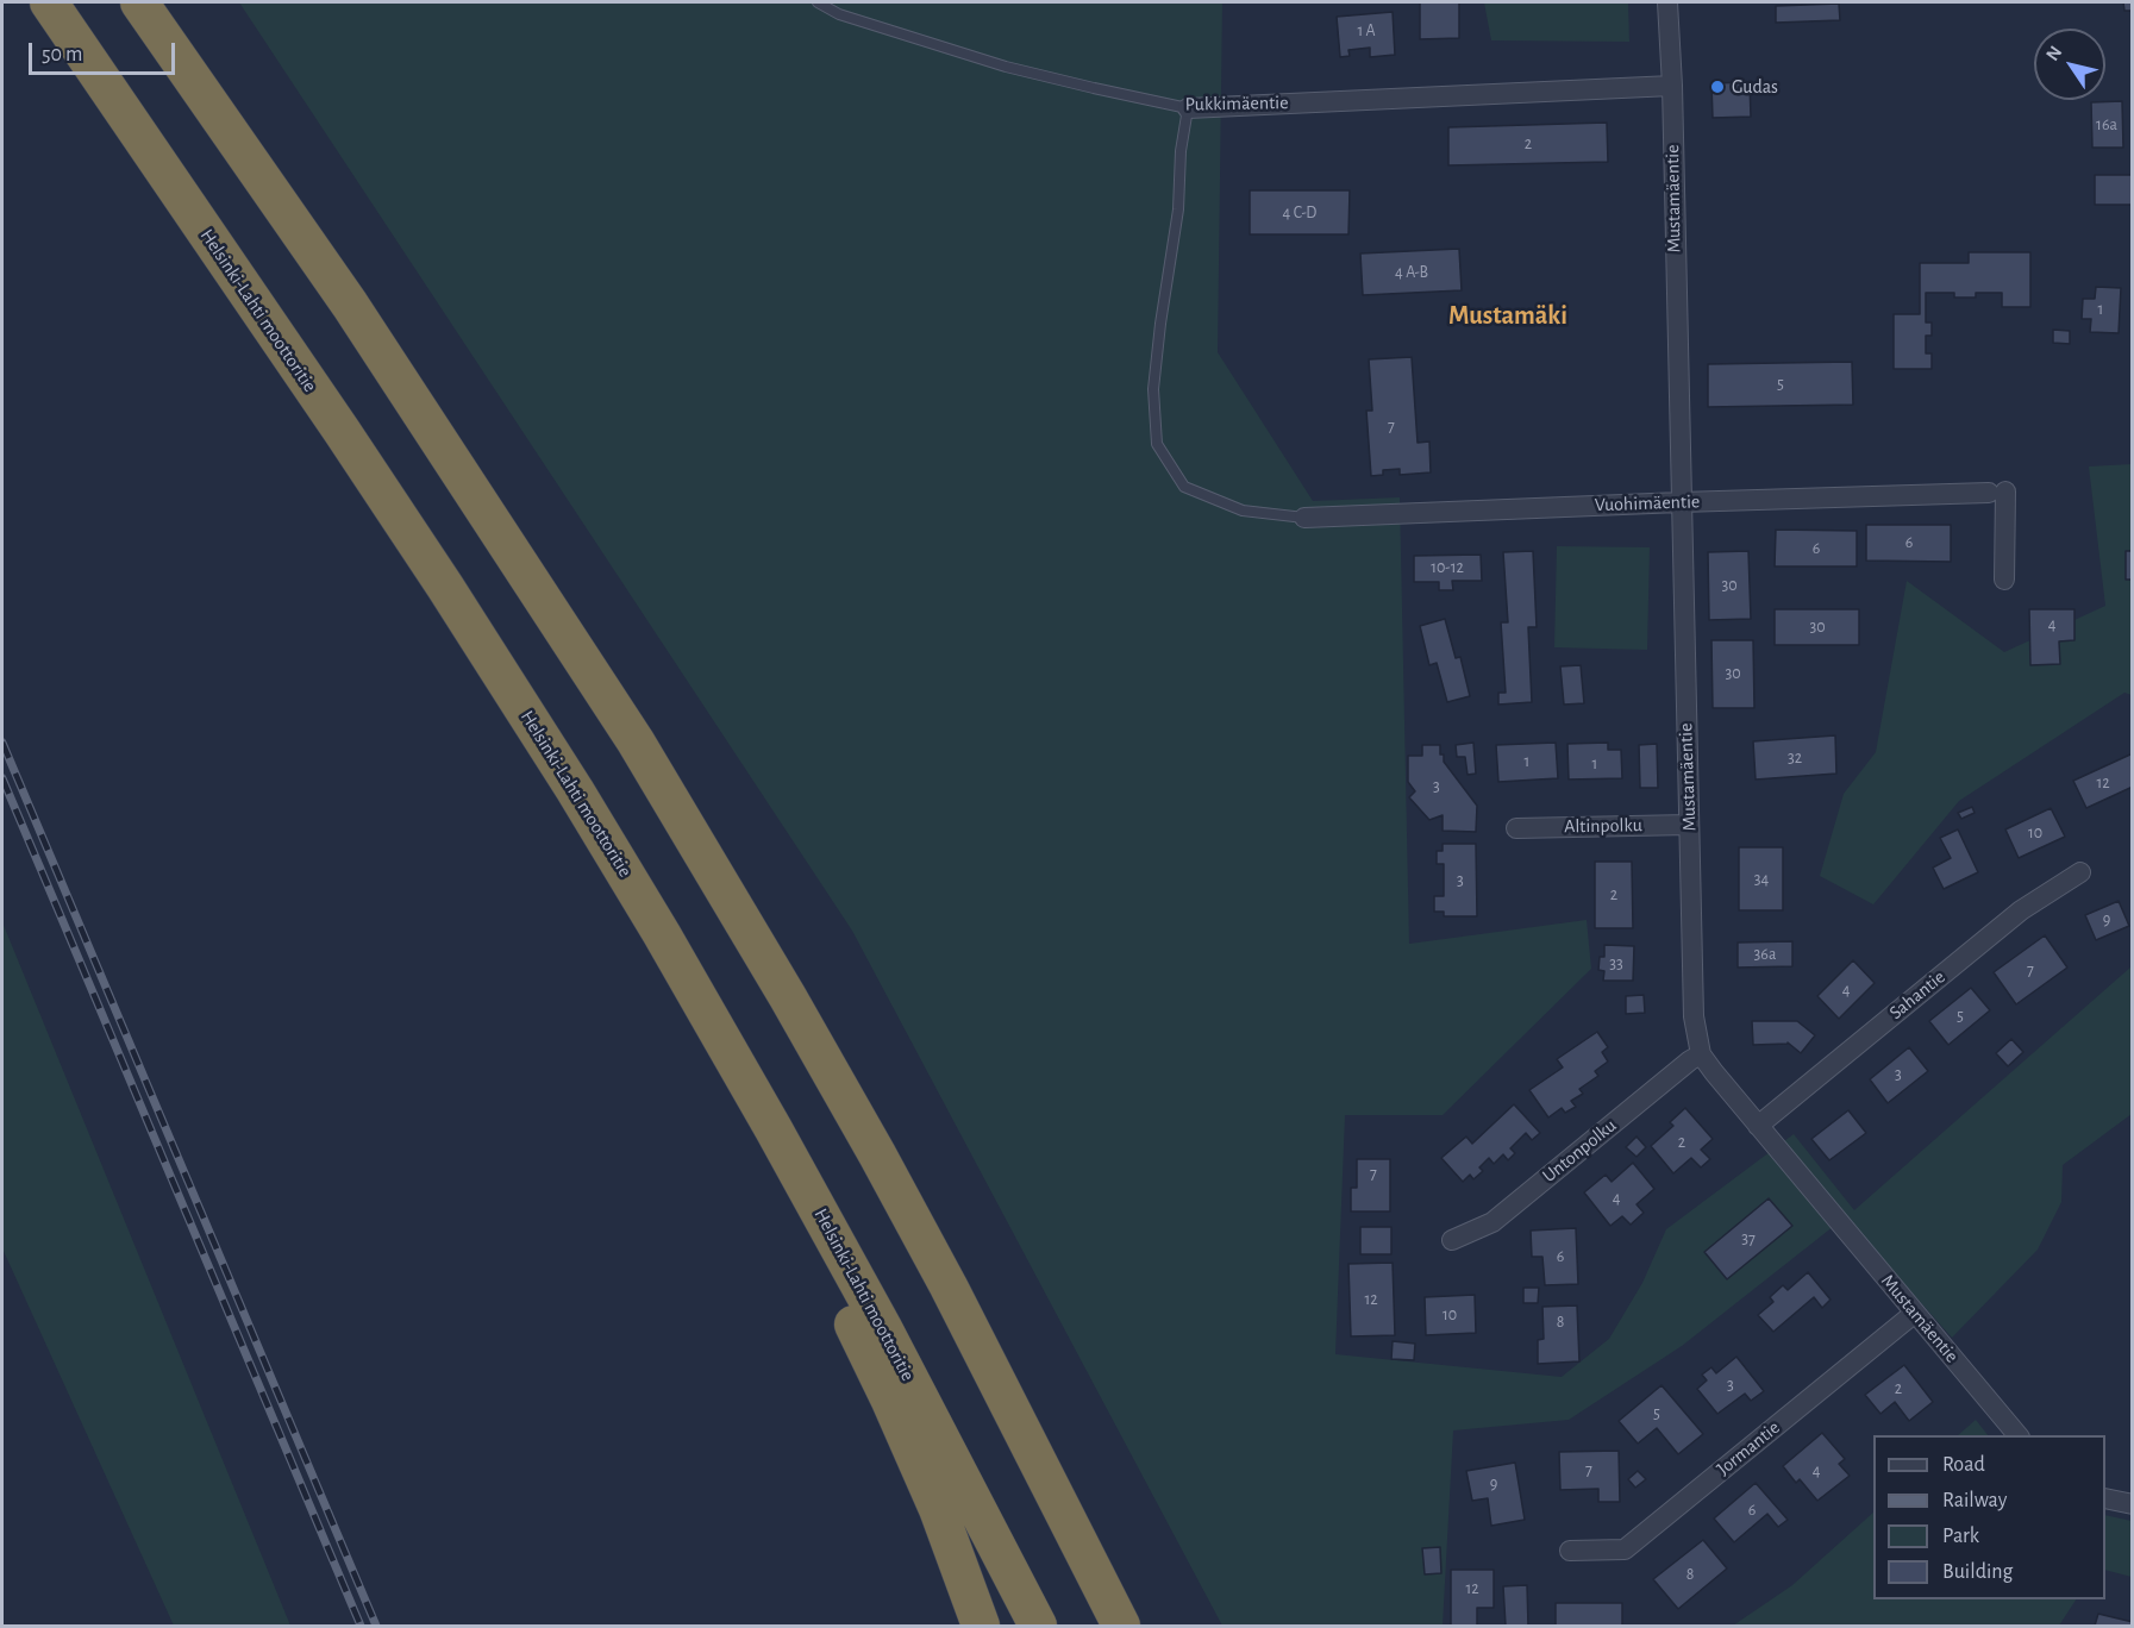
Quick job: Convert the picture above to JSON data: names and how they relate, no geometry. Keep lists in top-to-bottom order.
{
  "streets": {
    "highway": ["Helsinki-Lahti moottoritie"],
    "street": [
      "Pukkimäentie",
      "Mustamäentie",
      "Vuohimäentie",
      "Altinpolku",
      "Sahantie",
      "Untonpolku",
      "Jormantie"
    ]
  },
  "crossings": [
    ["Pukkimäentie", "Mustamäentie"],
    ["Mustamäentie", "Vuohimäentie"],
    ["Mustamäentie", "Altinpolku"],
    ["Mustamäentie", "Sahantie"],
    ["Mustamäentie", "Untonpolku"],
    ["Mustamäentie", "Jormantie"]
  ],
  "districts": ["Mustamäki"],
  "places": ["Gudas"],
  "house_numbers": [
    "1 A",
    "16a",
    "2",
    "4 C-D",
    "4 A-B",
    "1",
    "5",
    "7",
    "6",
    "6",
    "10-12",
    "30",
    "4",
    "30",
    "30",
    "32",
    "1",
    "1",
    "12",
    "3",
    "10",
    "34",
    "3",
    "2",
    "9",
    "36a",
    "33",
    "7",
    "4",
    "5",
    "3",
    "2",
    "7",
    "4",
    "37",
    "6",
    "12",
    "10",
    "8",
    "3",
    "2",
    "5",
    "7",
    "4",
    "9",
    "6",
    "8",
    "12"
  ],
  "legend": [
    "Road",
    "Railway",
    "Park",
    "Building"
  ],
  "scale_bar": "50 m",
  "north": "top left"
}
